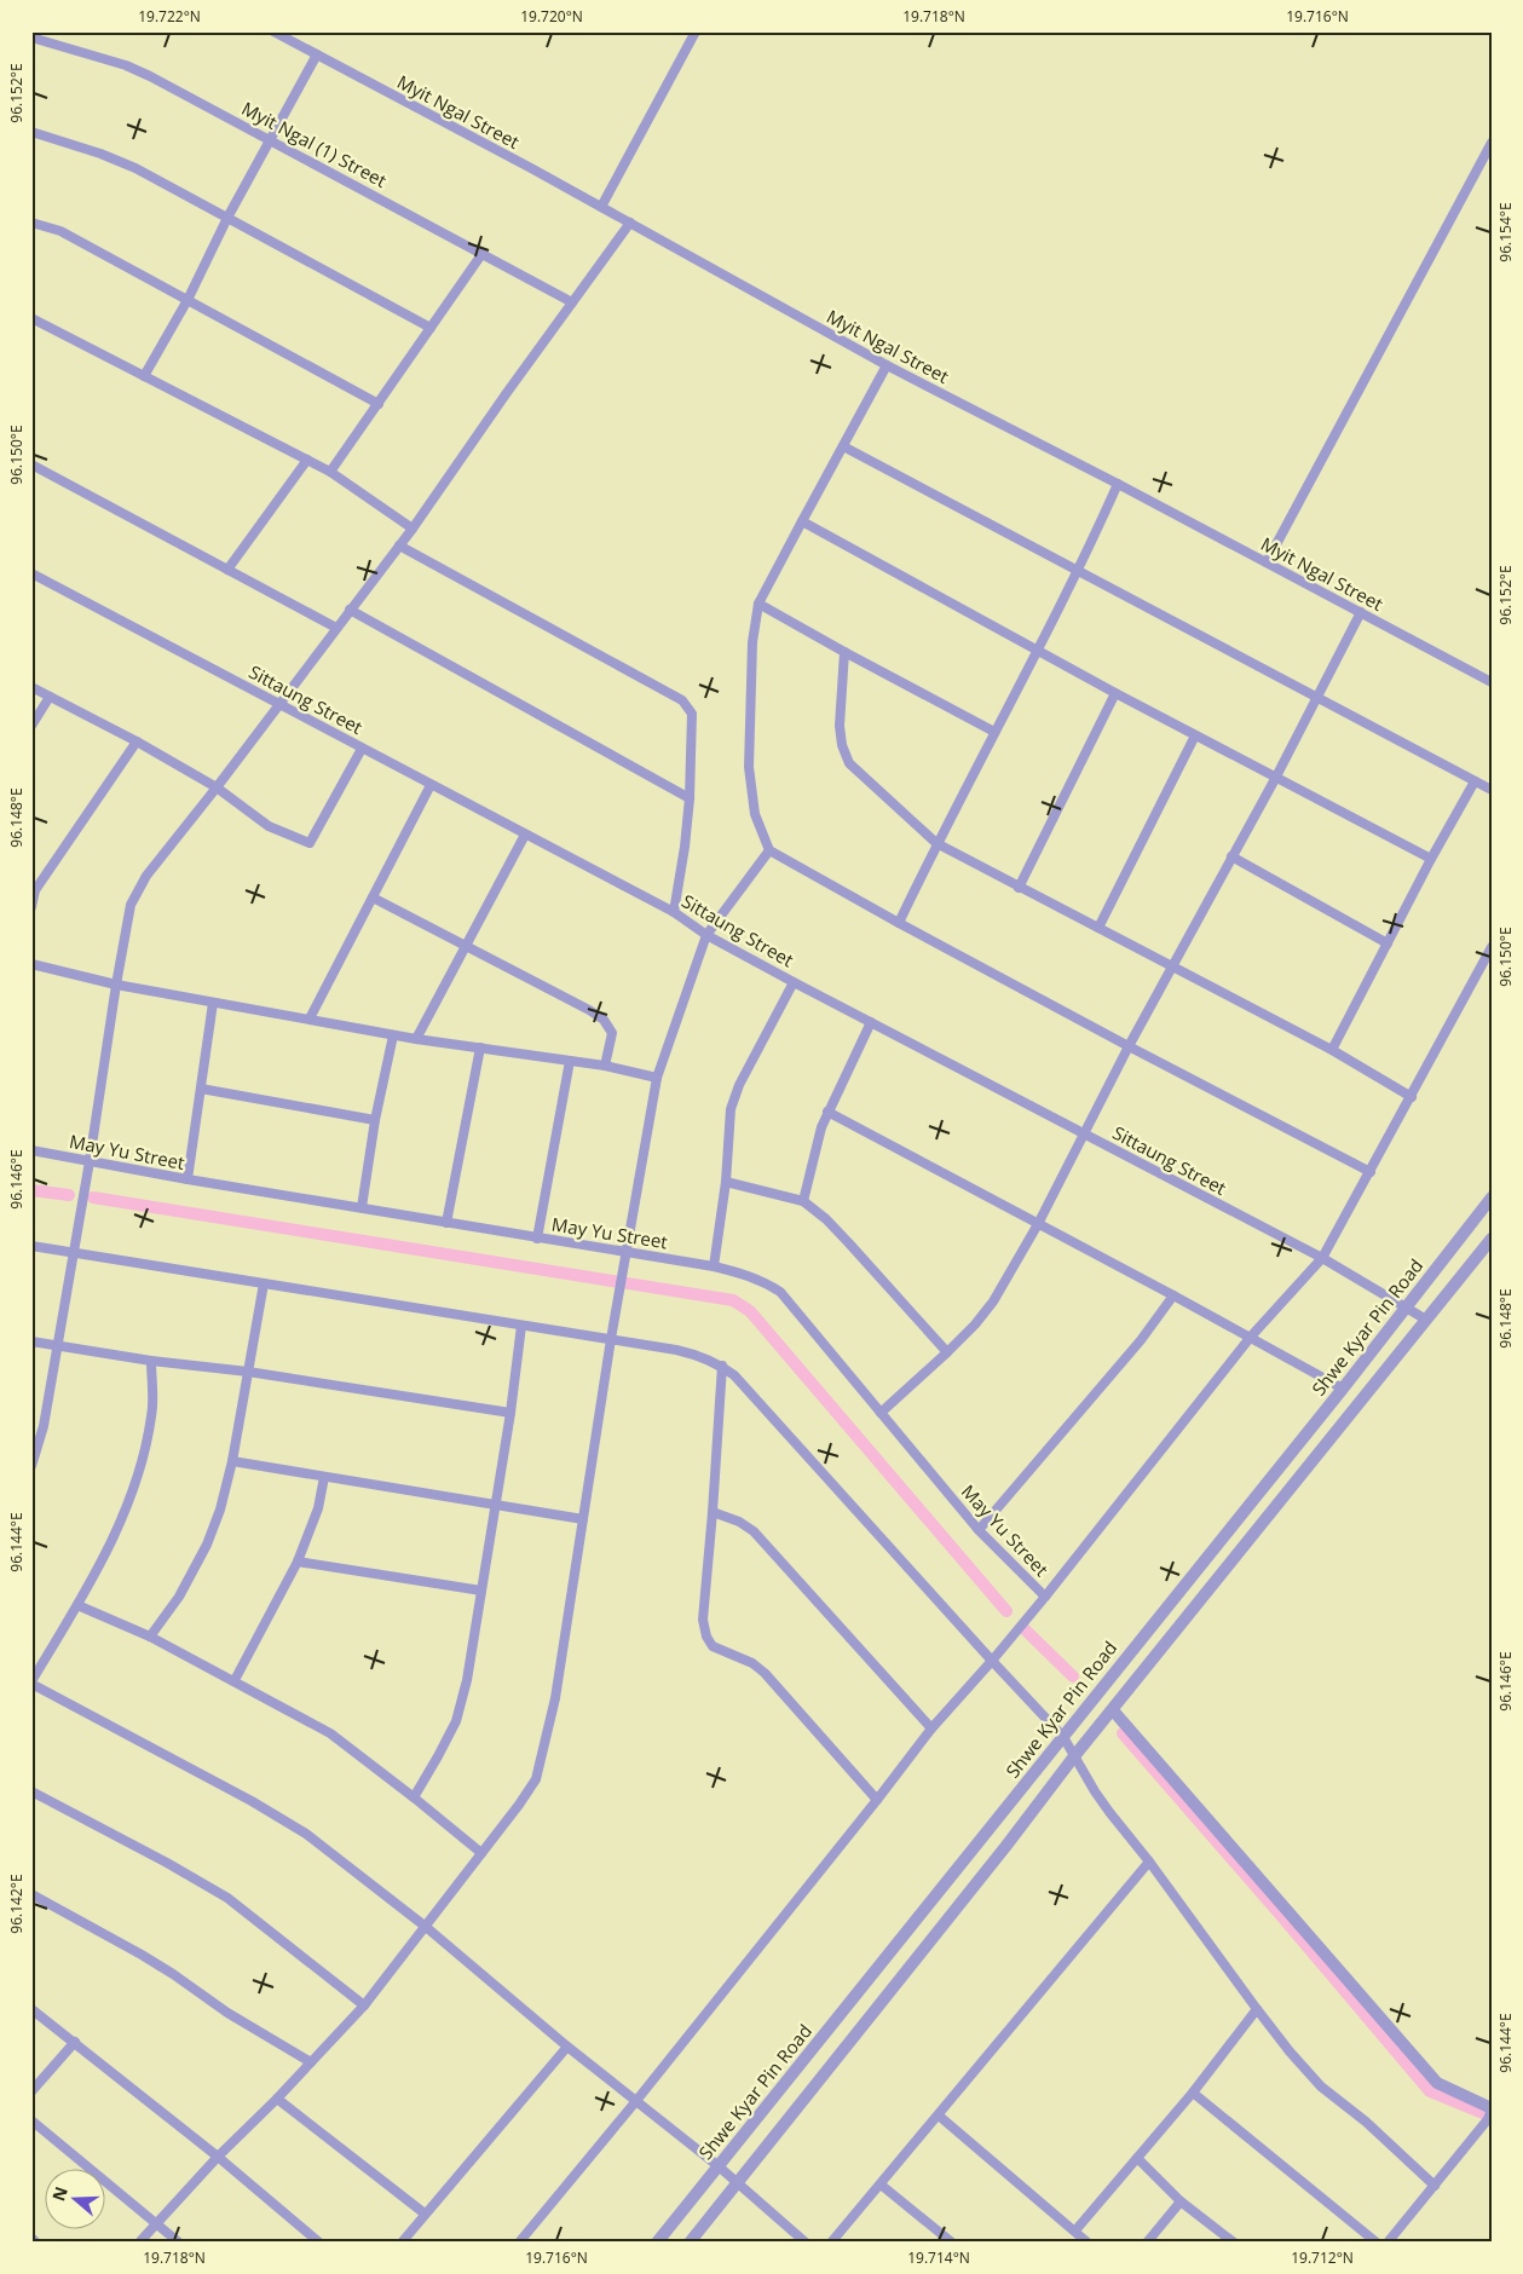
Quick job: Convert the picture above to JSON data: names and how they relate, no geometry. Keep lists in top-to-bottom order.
{
  "streets": {
    "street": [
      "Myit Ngal Street",
      "Myit Ngal (1) Street",
      "Sittaung Street",
      "May Yu Street",
      "Shwe Kyar Pin Road"
    ]
  },
  "crossings": [
    ["Sittaung Street", "Shwe Kyar Pin Road"]
  ],
  "north": "left",
  "coordinates": [
    "19.722°N",
    "19.720°N",
    "19.718°N",
    "19.716°N",
    "96.152°E",
    "96.154°E",
    "96.150°E",
    "96.148°E",
    "96.146°E",
    "96.144°E",
    "96.142°E",
    "19.714°N",
    "19.712°N"
  ]
}
